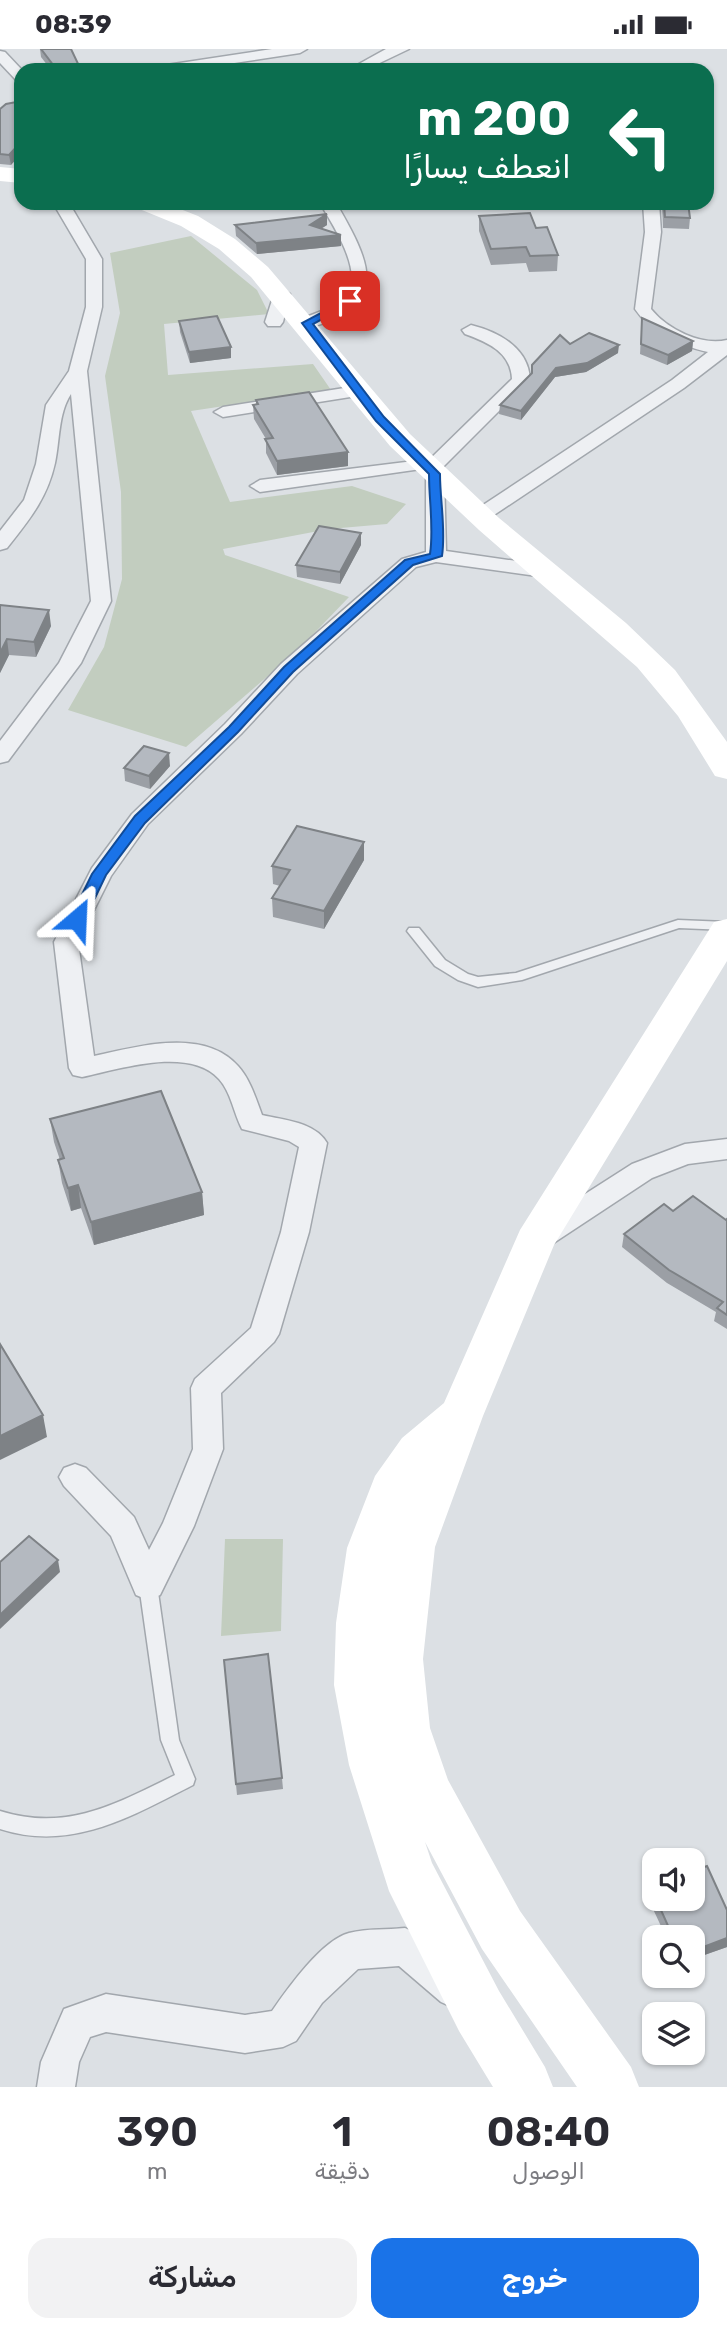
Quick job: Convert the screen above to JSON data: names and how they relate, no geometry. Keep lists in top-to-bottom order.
{
  "page": {
    "status": "08:39",
    "turn": ["200 m", "انعطف يسارًا"],
    "eta": [
      "08:40",
      "الوصول",
      "1",
      "دقيقة",
      "390",
      "m"
    ],
    "buttons": ["خروج", "مشاركة"]
  }
}
